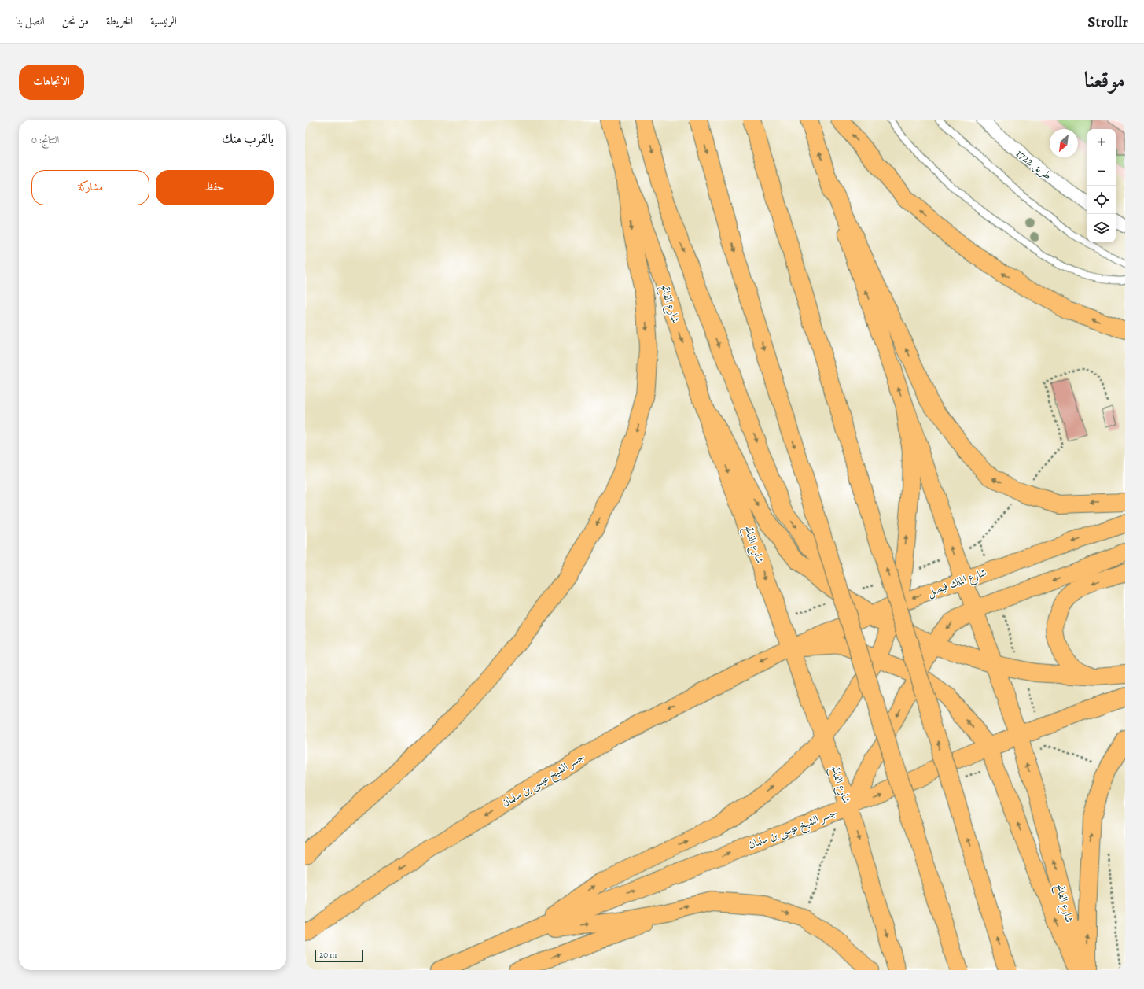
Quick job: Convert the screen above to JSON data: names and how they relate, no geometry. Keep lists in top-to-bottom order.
{
  "streets": {
    "main road": ["شارع الفاتح", "شارع الملك فيصل", "جسر الشيخ عيسى بن سلمان"],
    "street": ["طريق 1722"]
  },
  "crossings": [
    ["شارع الفاتح", "شارع الملك فيصل"],
    ["شارع الفاتح", "جسر الشيخ عيسى بن سلمان"],
    ["شارع الملك فيصل", "جسر الشيخ عيسى بن سلمان"]
  ],
  "scale_bar": "20 m",
  "north": "bottom left",
  "page": {
    "header": "Strollr",
    "nav": [
      "الرئيسية",
      "الخريطة",
      "من نحن",
      "اتصل بنا"
    ],
    "title": "موقعنا",
    "buttons": [
      "الاتجاهات",
      ["حفظ", "مشاركة"]
    ],
    "heading": ["بالقرب منك", "النتائج: 0"],
    "map_buttons": ["+", "−"],
    "scale": "20 m"
  }
}
